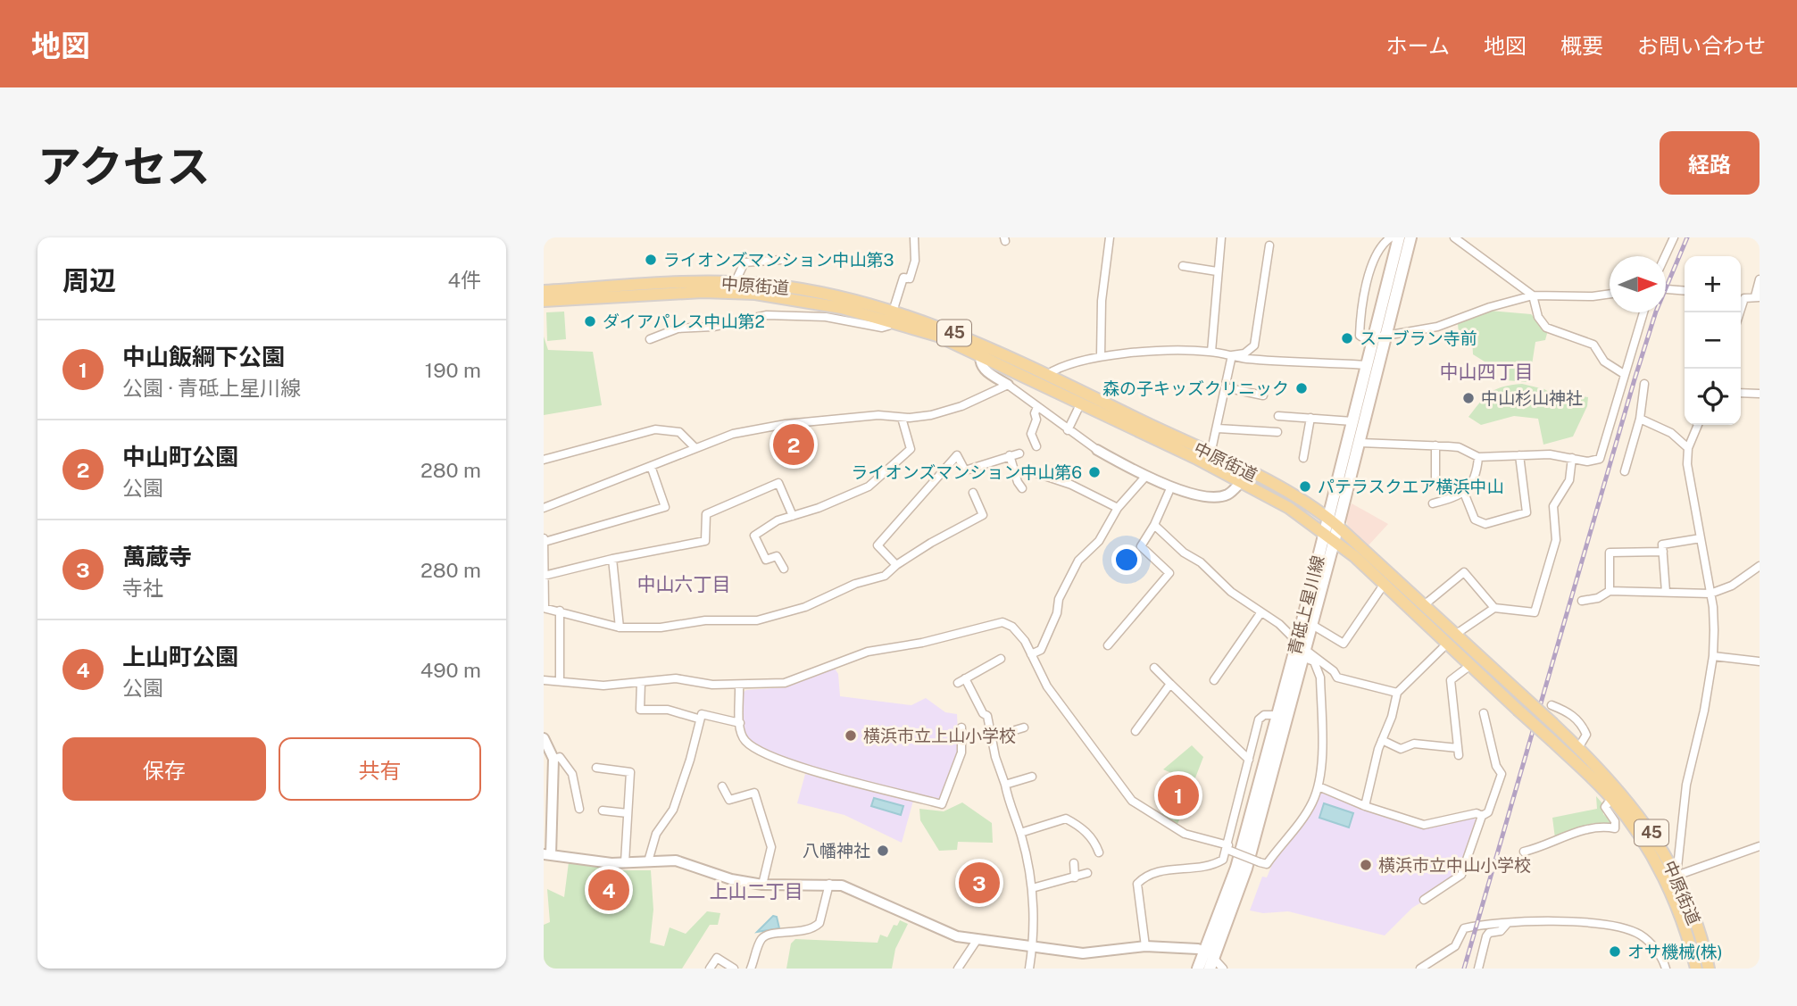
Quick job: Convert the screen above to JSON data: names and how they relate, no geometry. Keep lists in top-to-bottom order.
{
  "streets": {
    "main road": ["中原街道", "45", "青砥上星川線"]
  },
  "crossings": [
    ["中原街道", "青砥上星川線"]
  ],
  "districts": ["中山四丁目", "中山六丁目", "上山二丁目"],
  "places": [
    "ライオンズマンション中山第3",
    "ダイアパレス中山第2",
    "スーブラン寺前",
    "森の子キッズクリニック",
    "中山杉山神社",
    "ライオンズマンション中山第6",
    "パテラスクエア横浜中山",
    "横浜市立上山小学校",
    "八幡神社",
    "横浜市立中山小学校",
    "オサ機械(株)"
  ],
  "north": "right",
  "page": {
    "header": "地図",
    "nav": [
      "ホーム",
      "地図",
      "概要",
      "お問い合わせ"
    ],
    "title": "アクセス",
    "buttons": [
      "経路",
      ["保存", "共有"]
    ],
    "heading": ["周辺", "4件"],
    "map_buttons": ["+", "−"],
    "list": [
      {
        "mark": "1",
        "name": "中山飯綱下公園",
        "note": "公園 · 青砥上星川線",
        "value": "190 m"
      },
      {
        "mark": "2",
        "name": "中山町公園",
        "note": "公園",
        "value": "280 m"
      },
      {
        "mark": "3",
        "name": "萬蔵寺",
        "note": "寺社",
        "value": "280 m"
      },
      {
        "mark": "4",
        "name": "上山町公園",
        "note": "公園",
        "value": "490 m"
      }
    ],
    "pins": [
      "2",
      "1",
      "3",
      "4"
    ]
  }
}
